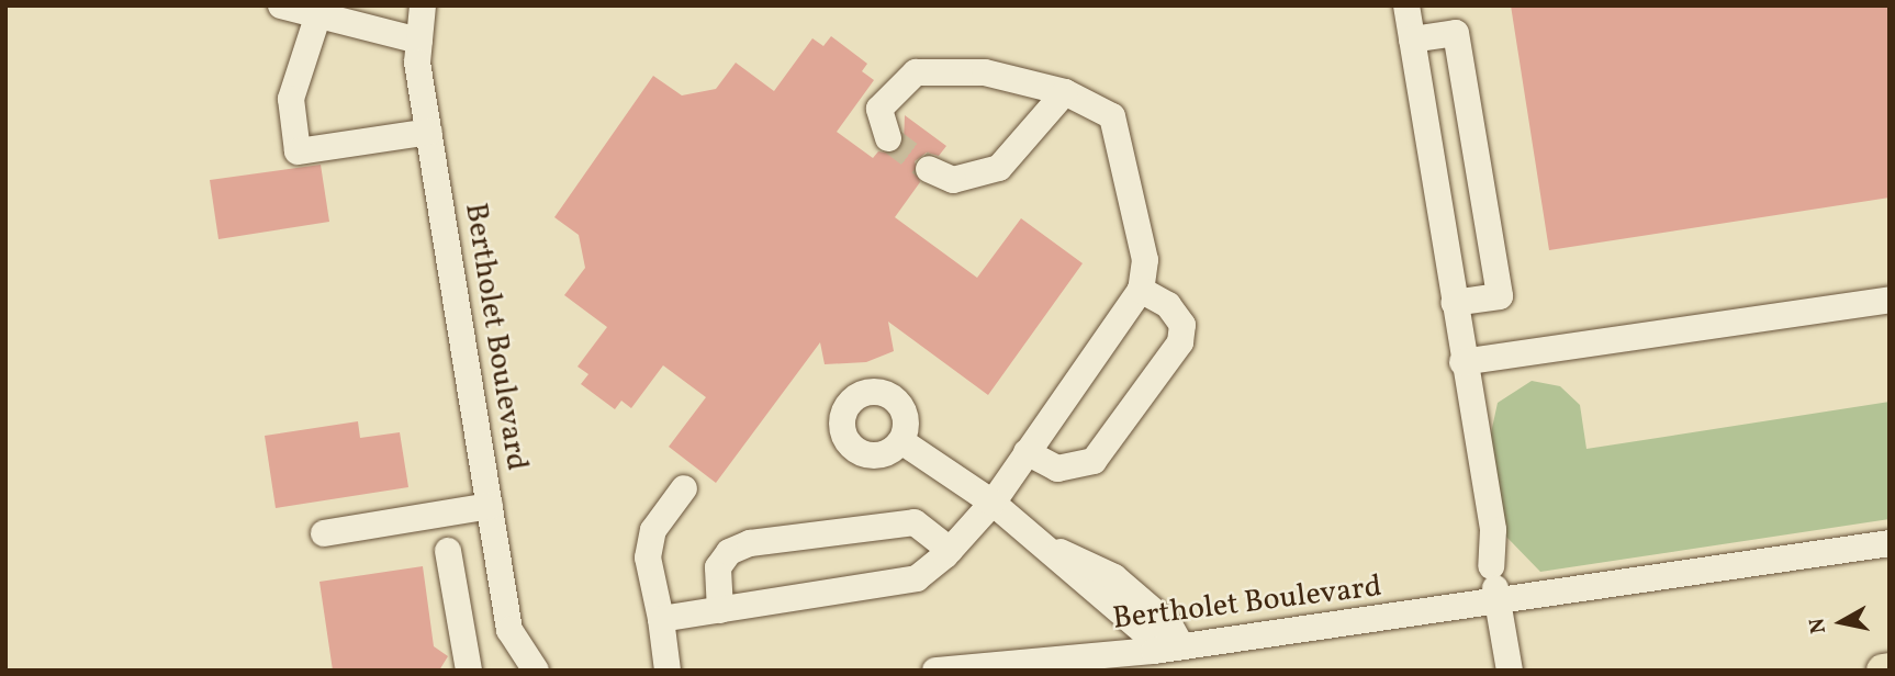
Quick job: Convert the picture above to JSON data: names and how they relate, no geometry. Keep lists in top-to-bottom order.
{
  "streets": {
    "street": ["Bertholet Boulevard"]
  },
  "north": "left"
}
